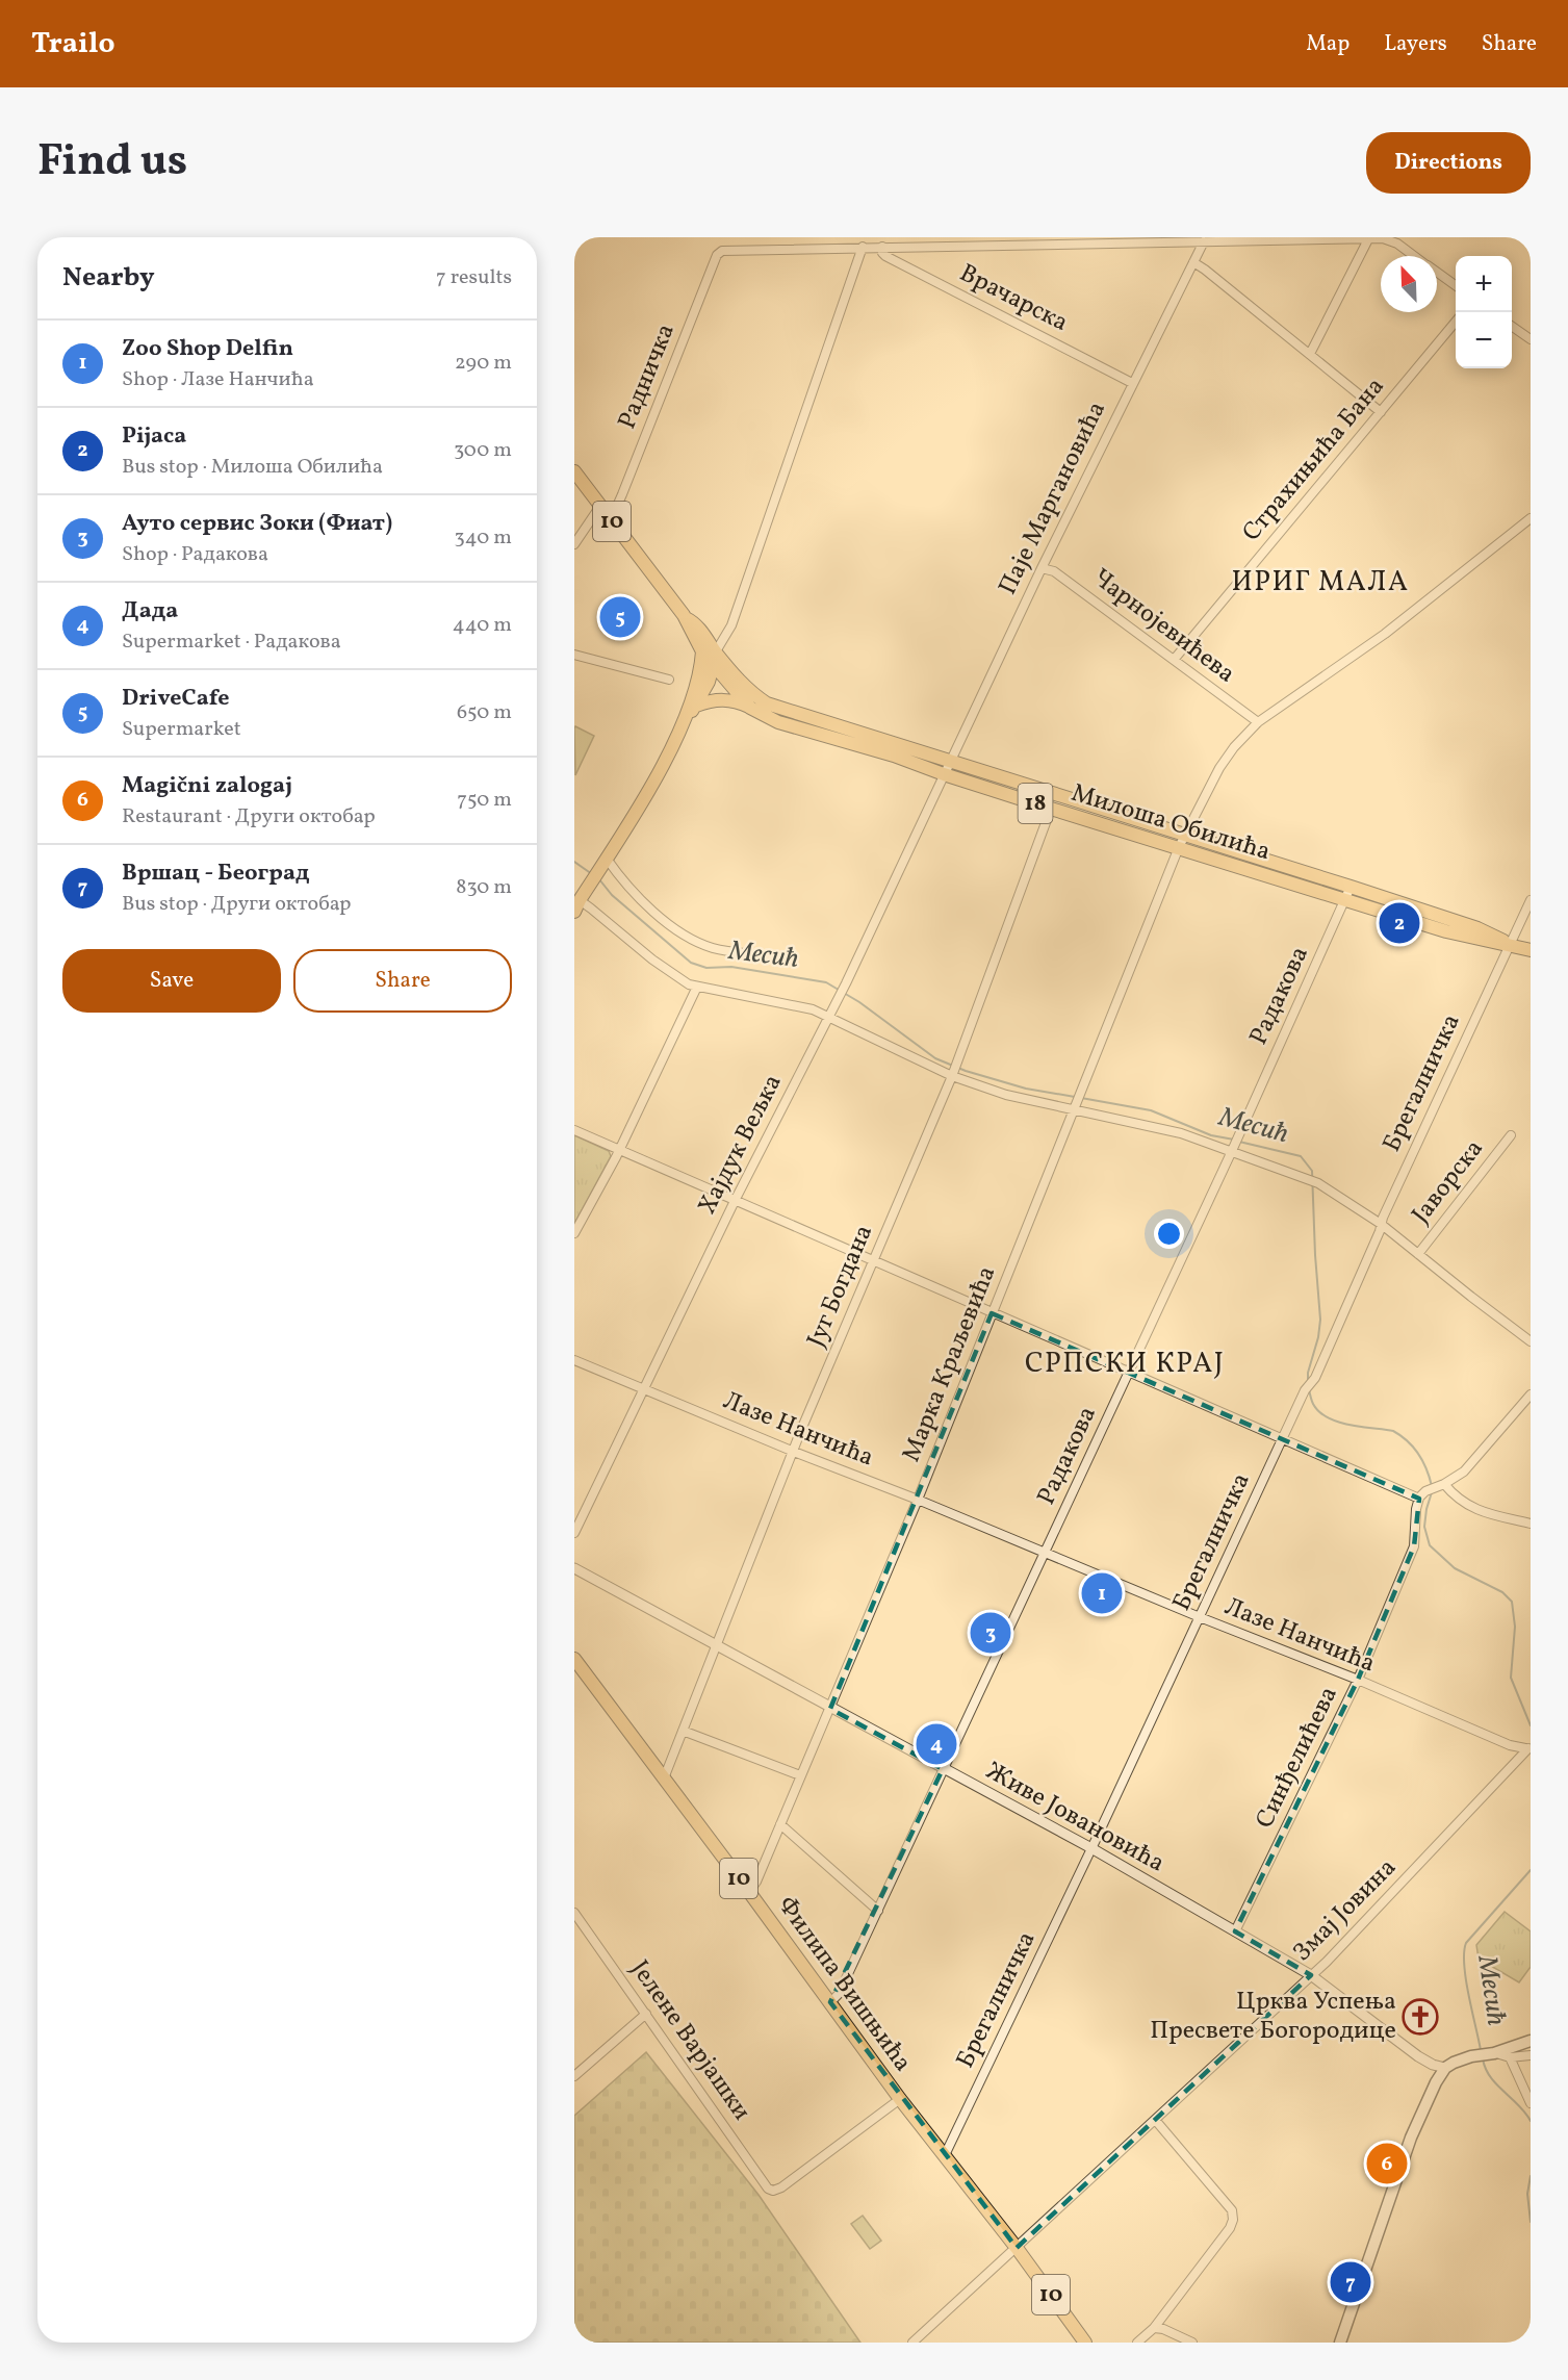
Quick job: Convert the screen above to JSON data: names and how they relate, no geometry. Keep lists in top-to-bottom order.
{
  "streets": {
    "main road": [
      "10",
      "18",
      "Милоша Обилића",
      "Филипа Вишњића"
    ],
    "street": [
      "Врачарска",
      "Радничка",
      "Страхињића Бана",
      "Паје Маргановића",
      "Чарнојевићева",
      "Радакова",
      "Брегалничка",
      "Хајдук Вељка",
      "Јаворска",
      "Југ Богдана",
      "Марка Краљевића",
      "Лазе Нанчића",
      "Синђелићева",
      "Живе Јовановића",
      "Змај Јовина",
      "Јелене Варјашки"
    ]
  },
  "crossings": [
    ["Врачарска", "Паје Маргановића"],
    ["Радничка", "10"],
    ["Страхињића Бана", "Чарнојевићева"],
    ["Паје Маргановића", "Чарнојевићева"],
    ["Паје Маргановића", "Милоша Обилића"],
    ["Паје Маргановића", "Хајдук Вељка"],
    ["10", "Милоша Обилића"],
    ["10", "Брегалничка"],
    ["10", "Змај Јовина"],
    ["10", "Филипа Вишњића"],
    ["Чарнојевићева", "Марка Краљевића"],
    ["18", "Милоша Обилића"],
    ["Милоша Обилића", "Радакова"],
    ["Милоша Обилића", "Брегалничка"],
    ["Милоша Обилића", "Хајдук Вељка"],
    ["Милоша Обилића", "Југ Богдана"],
    ["Милоша Обилића", "Марка Краљевића"],
    ["Радакова", "Лазе Нанчића"],
    ["Радакова", "Живе Јовановића"],
    ["Радакова", "Филипа Вишњића"],
    ["Брегалничка", "Лазе Нанчића"],
    ["Брегалничка", "Живе Јовановића"],
    ["Брегалничка", "Филипа Вишњића"],
    ["Хајдук Вељка", "Лазе Нанчића"],
    ["Југ Богдана", "Лазе Нанчића"],
    ["Југ Богдана", "Живе Јовановића"],
    ["Југ Богдана", "Филипа Вишњића"],
    ["Марка Краљевића", "Лазе Нанчића"],
    ["Марка Краљевића", "Живе Јовановића"],
    ["Марка Краљевића", "Филипа Вишњића"],
    ["Лазе Нанчића", "Синђелићева"],
    ["Лазе Нанчића", "Змај Јовина"],
    ["Синђелићева", "Живе Јовановића"],
    ["Живе Јовановића", "Змај Јовина"],
    ["Филипа Вишњића", "Јелене Варјашки"]
  ],
  "districts": ["ИРИГ МАЛА", "СРПСКИ КРАЈ"],
  "water": ["Месић"],
  "places": {
    "church": ["Црква Успења Пресвете Богородице"]
  },
  "north": "top left",
  "page": {
    "header": "Trailo",
    "nav": ["Map", "Layers", "Share"],
    "title": "Find us",
    "buttons": [
      "Directions",
      ["Save", "Share"]
    ],
    "heading": ["Nearby", "7 results"],
    "map_buttons": ["+", "−"],
    "list": [
      {
        "mark": "1",
        "name": "Zoo Shop Delfin",
        "note": "Shop · Лазе Нанчића",
        "value": "290 m"
      },
      {
        "mark": "2",
        "name": "Pijaca",
        "note": "Bus stop · Милоша Обилића",
        "value": "300 m"
      },
      {
        "mark": "3",
        "name": "Ауто сервис Зоки (Фиат)",
        "note": "Shop · Радакова",
        "value": "340 m"
      },
      {
        "mark": "4",
        "name": "Дада",
        "note": "Supermarket · Радакова",
        "value": "440 m"
      },
      {
        "mark": "5",
        "name": "DriveCafe",
        "note": "Supermarket",
        "value": "650 m"
      },
      {
        "mark": "6",
        "name": "Magični zalogaj",
        "note": "Restaurant · Други октобар",
        "value": "750 m"
      },
      {
        "mark": "7",
        "name": "Вршац - Београд",
        "note": "Bus stop · Други октобар",
        "value": "830 m"
      }
    ],
    "pins": [
      "5",
      "2",
      "1",
      "3",
      "4",
      "6",
      "7"
    ]
  }
}
